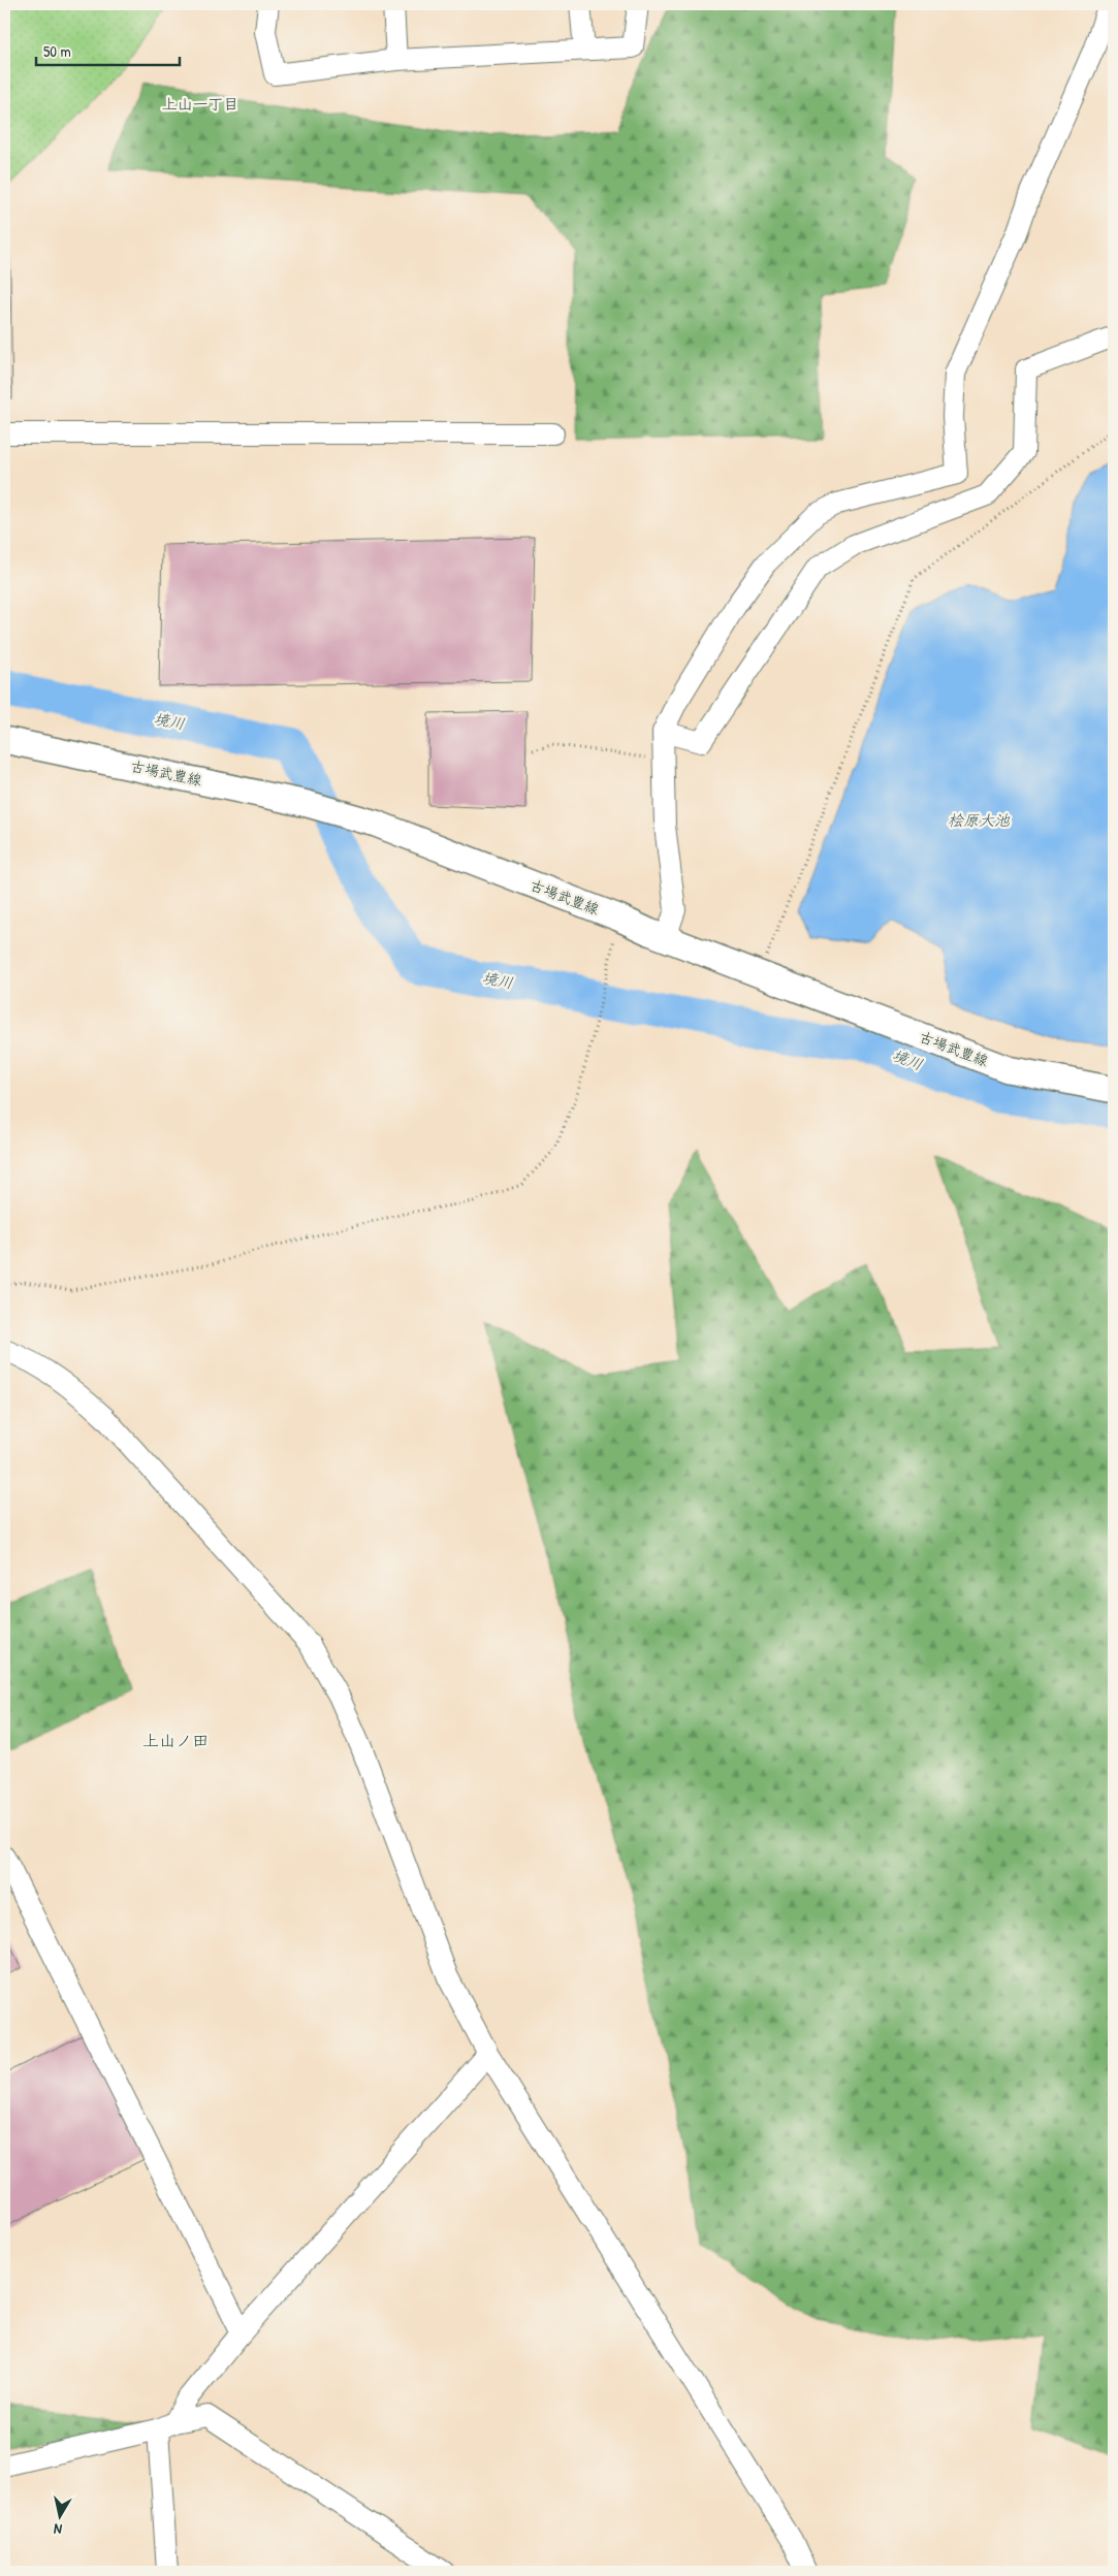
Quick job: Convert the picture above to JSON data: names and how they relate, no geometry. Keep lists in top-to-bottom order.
{
  "streets": {
    "main road": ["古場武豊線"]
  },
  "districts": ["上山一丁目", "上山ノ田"],
  "water": ["境川", "桧原大池"],
  "scale_bar": "50 m",
  "north": "bottom"
}
